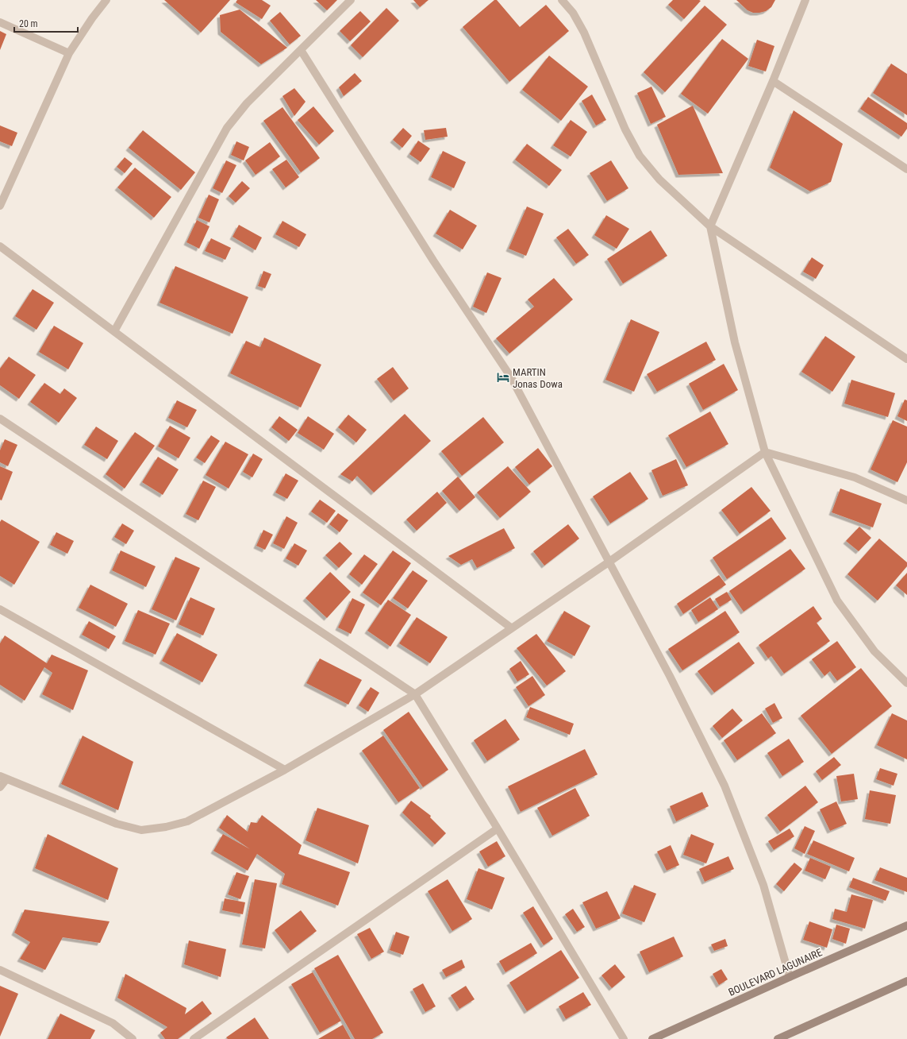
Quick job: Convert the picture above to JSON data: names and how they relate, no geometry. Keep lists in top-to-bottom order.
{
  "streets": {
    "main road": ["BOULEVARD LAGUNAIRE"]
  },
  "places": {
    "hotel": ["MARTIN Jonas Dowa"]
  },
  "scale_bar": "20 m"
}
